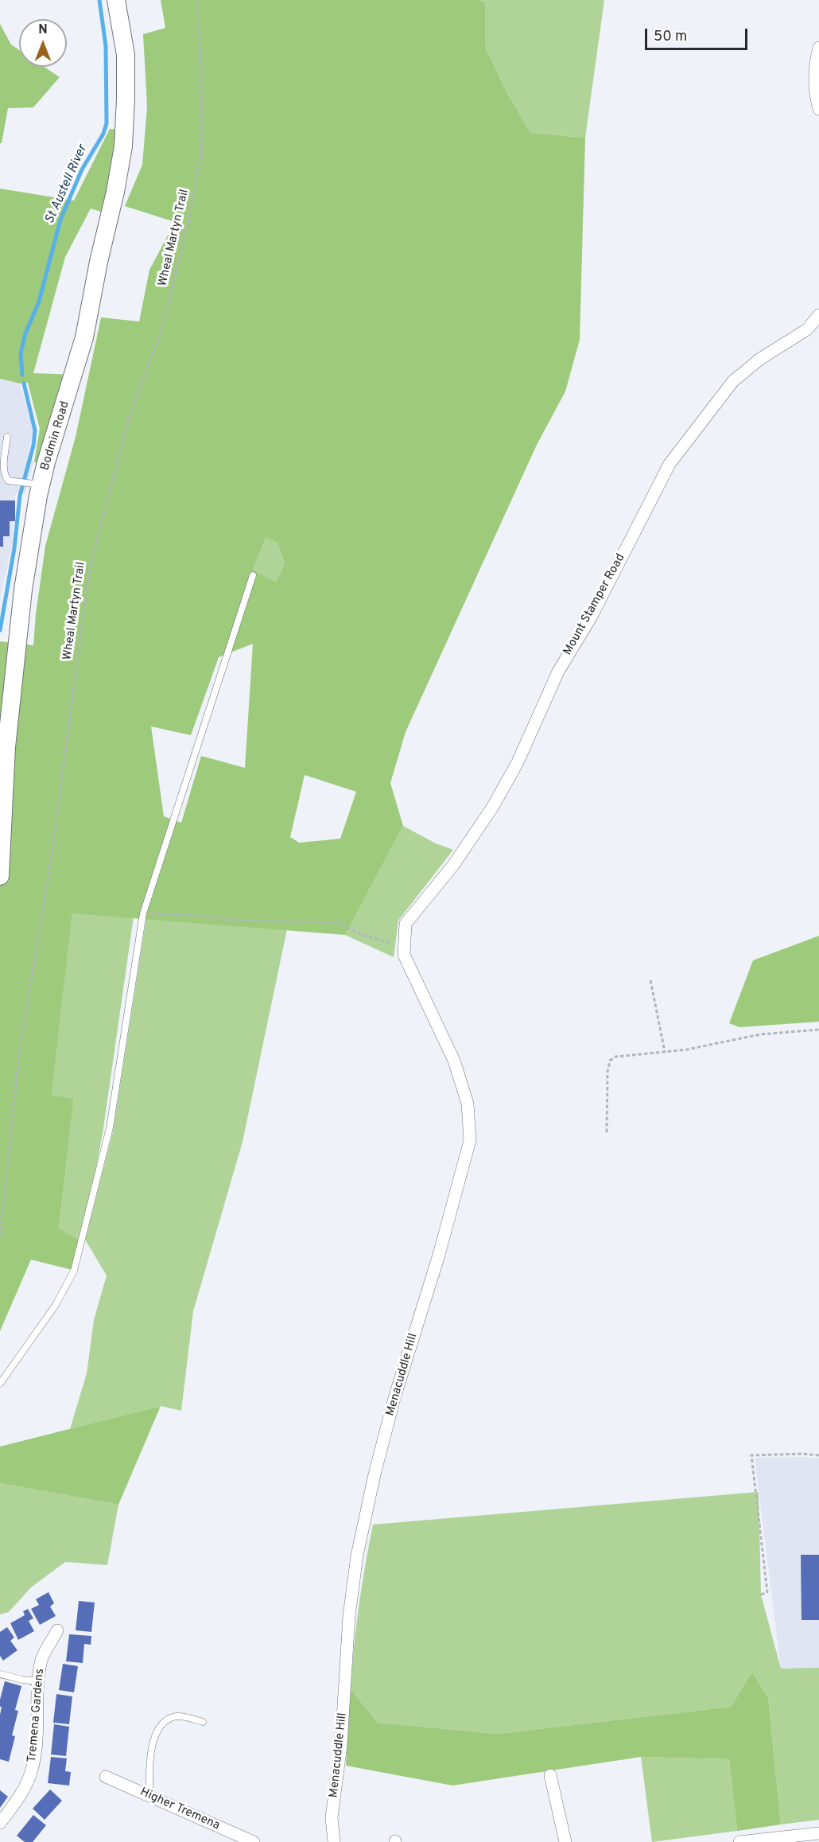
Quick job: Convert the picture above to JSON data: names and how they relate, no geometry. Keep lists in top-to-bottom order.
{
  "streets": {
    "main road": ["Bodmin Road"],
    "street": [
      "Mount Stamper Road",
      "Menacuddle Hill",
      "Tremena Gardens",
      "Higher Tremena"
    ],
    "path": ["Wheal Martyn Trail"]
  },
  "crossings": [
    ["Mount Stamper Road", "Menacuddle Hill"]
  ],
  "water": ["St Austell River"],
  "scale_bar": "50 m",
  "north": "top"
}
